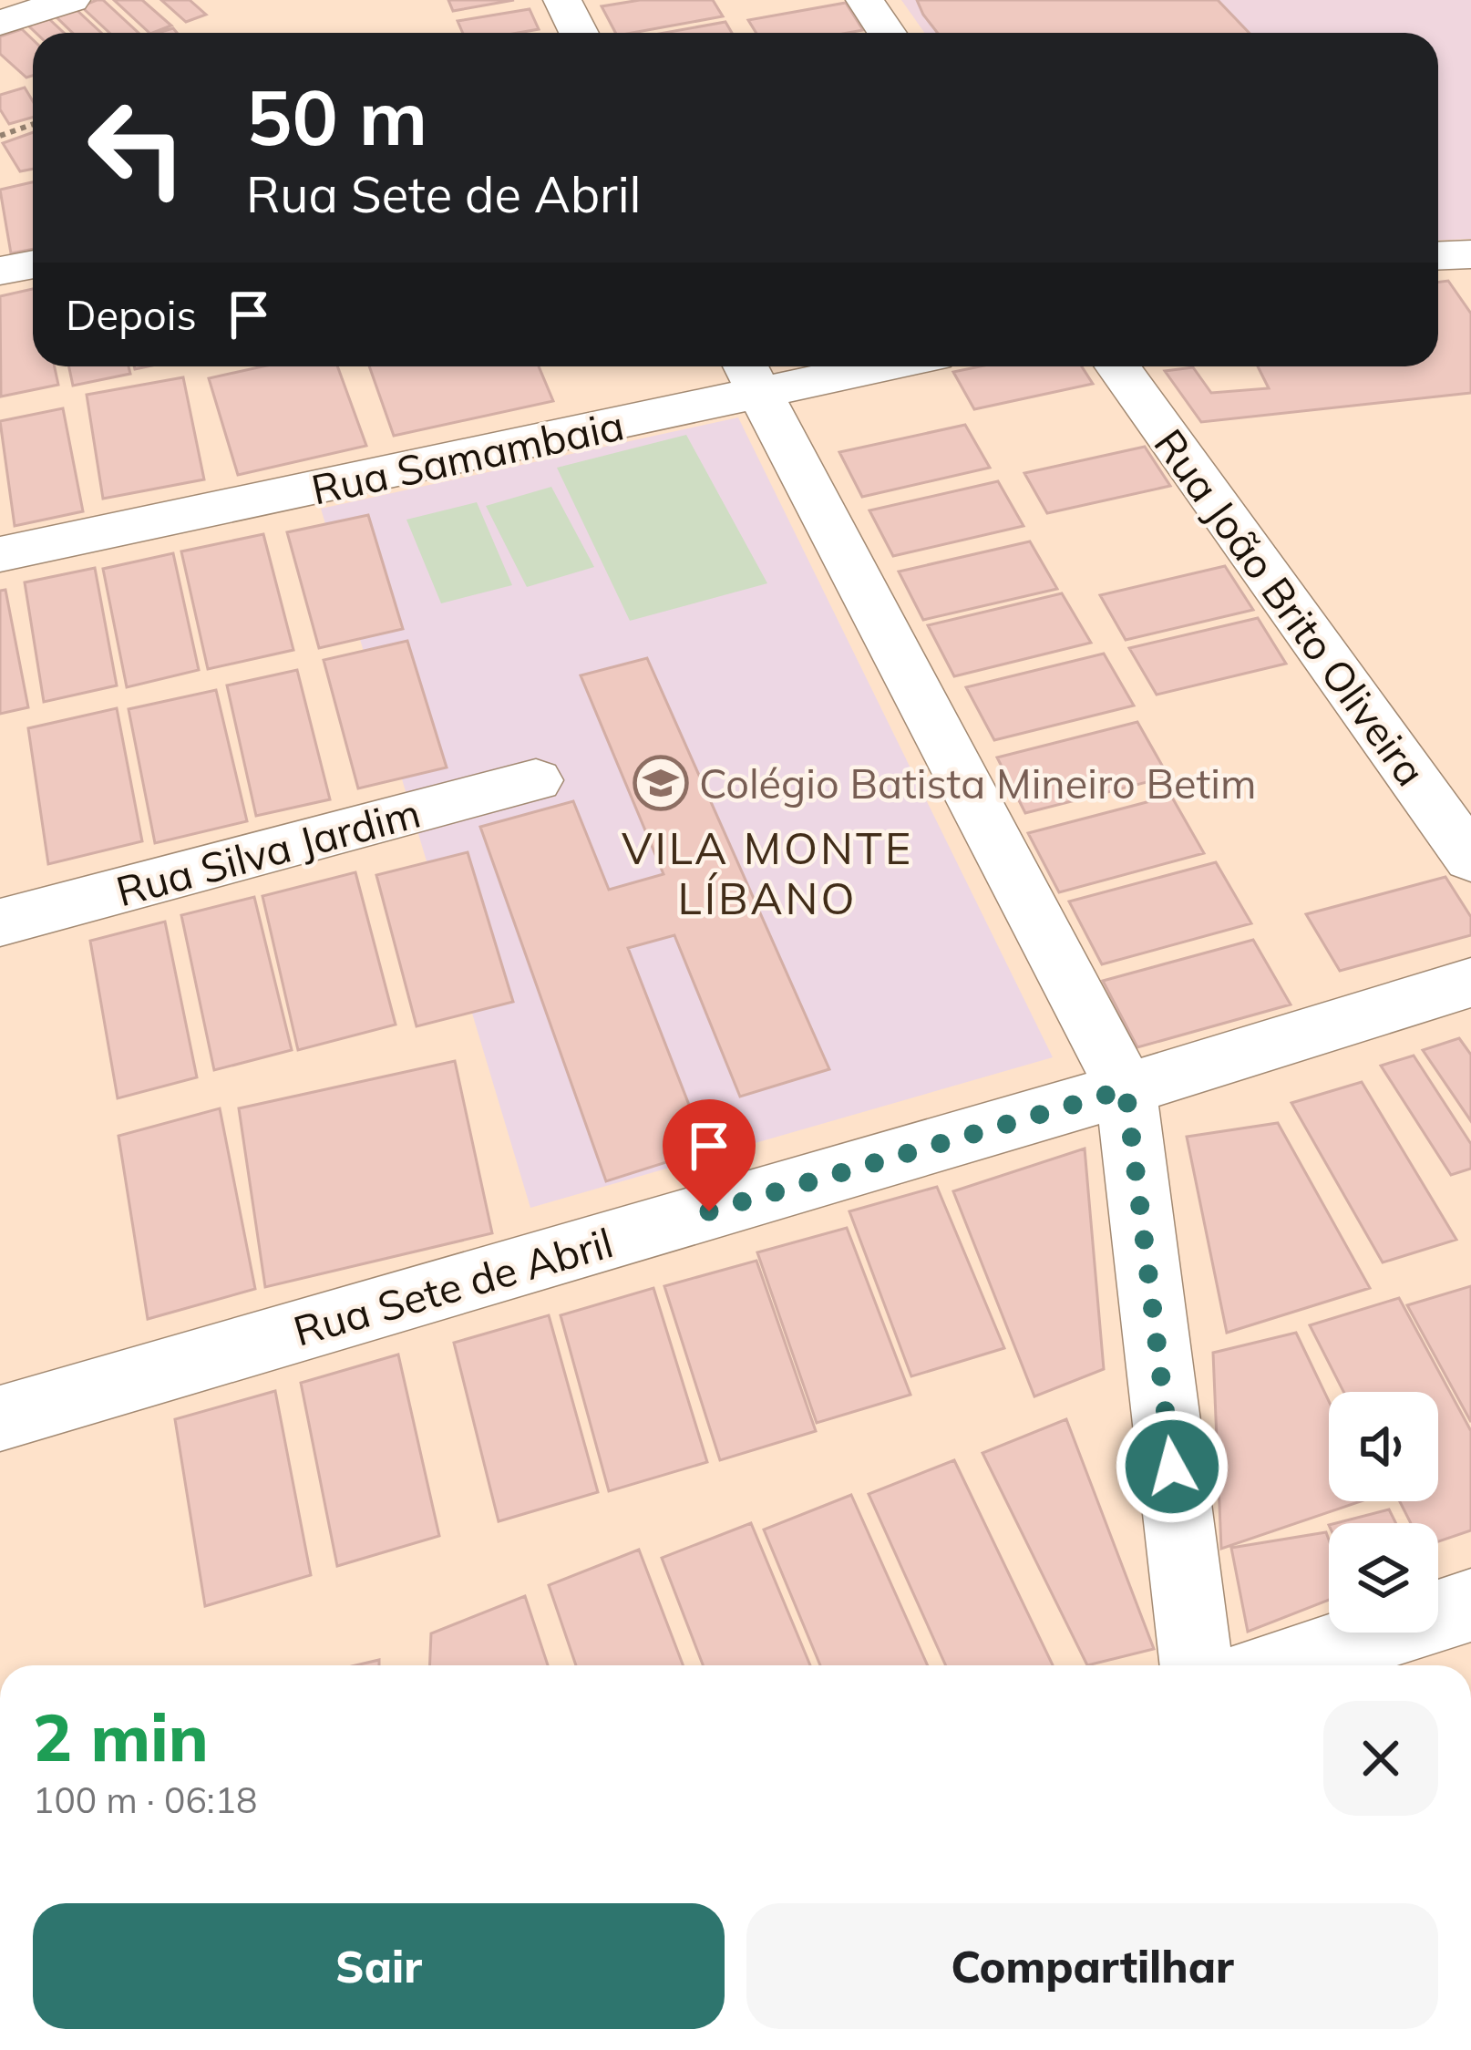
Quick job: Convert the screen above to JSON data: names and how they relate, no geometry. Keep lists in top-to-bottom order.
{
  "streets": {
    "street": [
      "Rua Samambaia",
      "Rua João Brito Oliveira",
      "Rua Silva Jardim",
      "Rua Sete de Abril"
    ]
  },
  "districts": ["VILA MONTE LÍBANO"],
  "places": {
    "school or university": ["Colégio Batista Mineiro Betim"]
  },
  "page": {
    "turn": ["50 m", "Rua Sete de Abril"],
    "then": "Depois",
    "heading": ["2 min", "100 m · 06:18"],
    "buttons": ["Sair", "Compartilhar"]
  }
}
